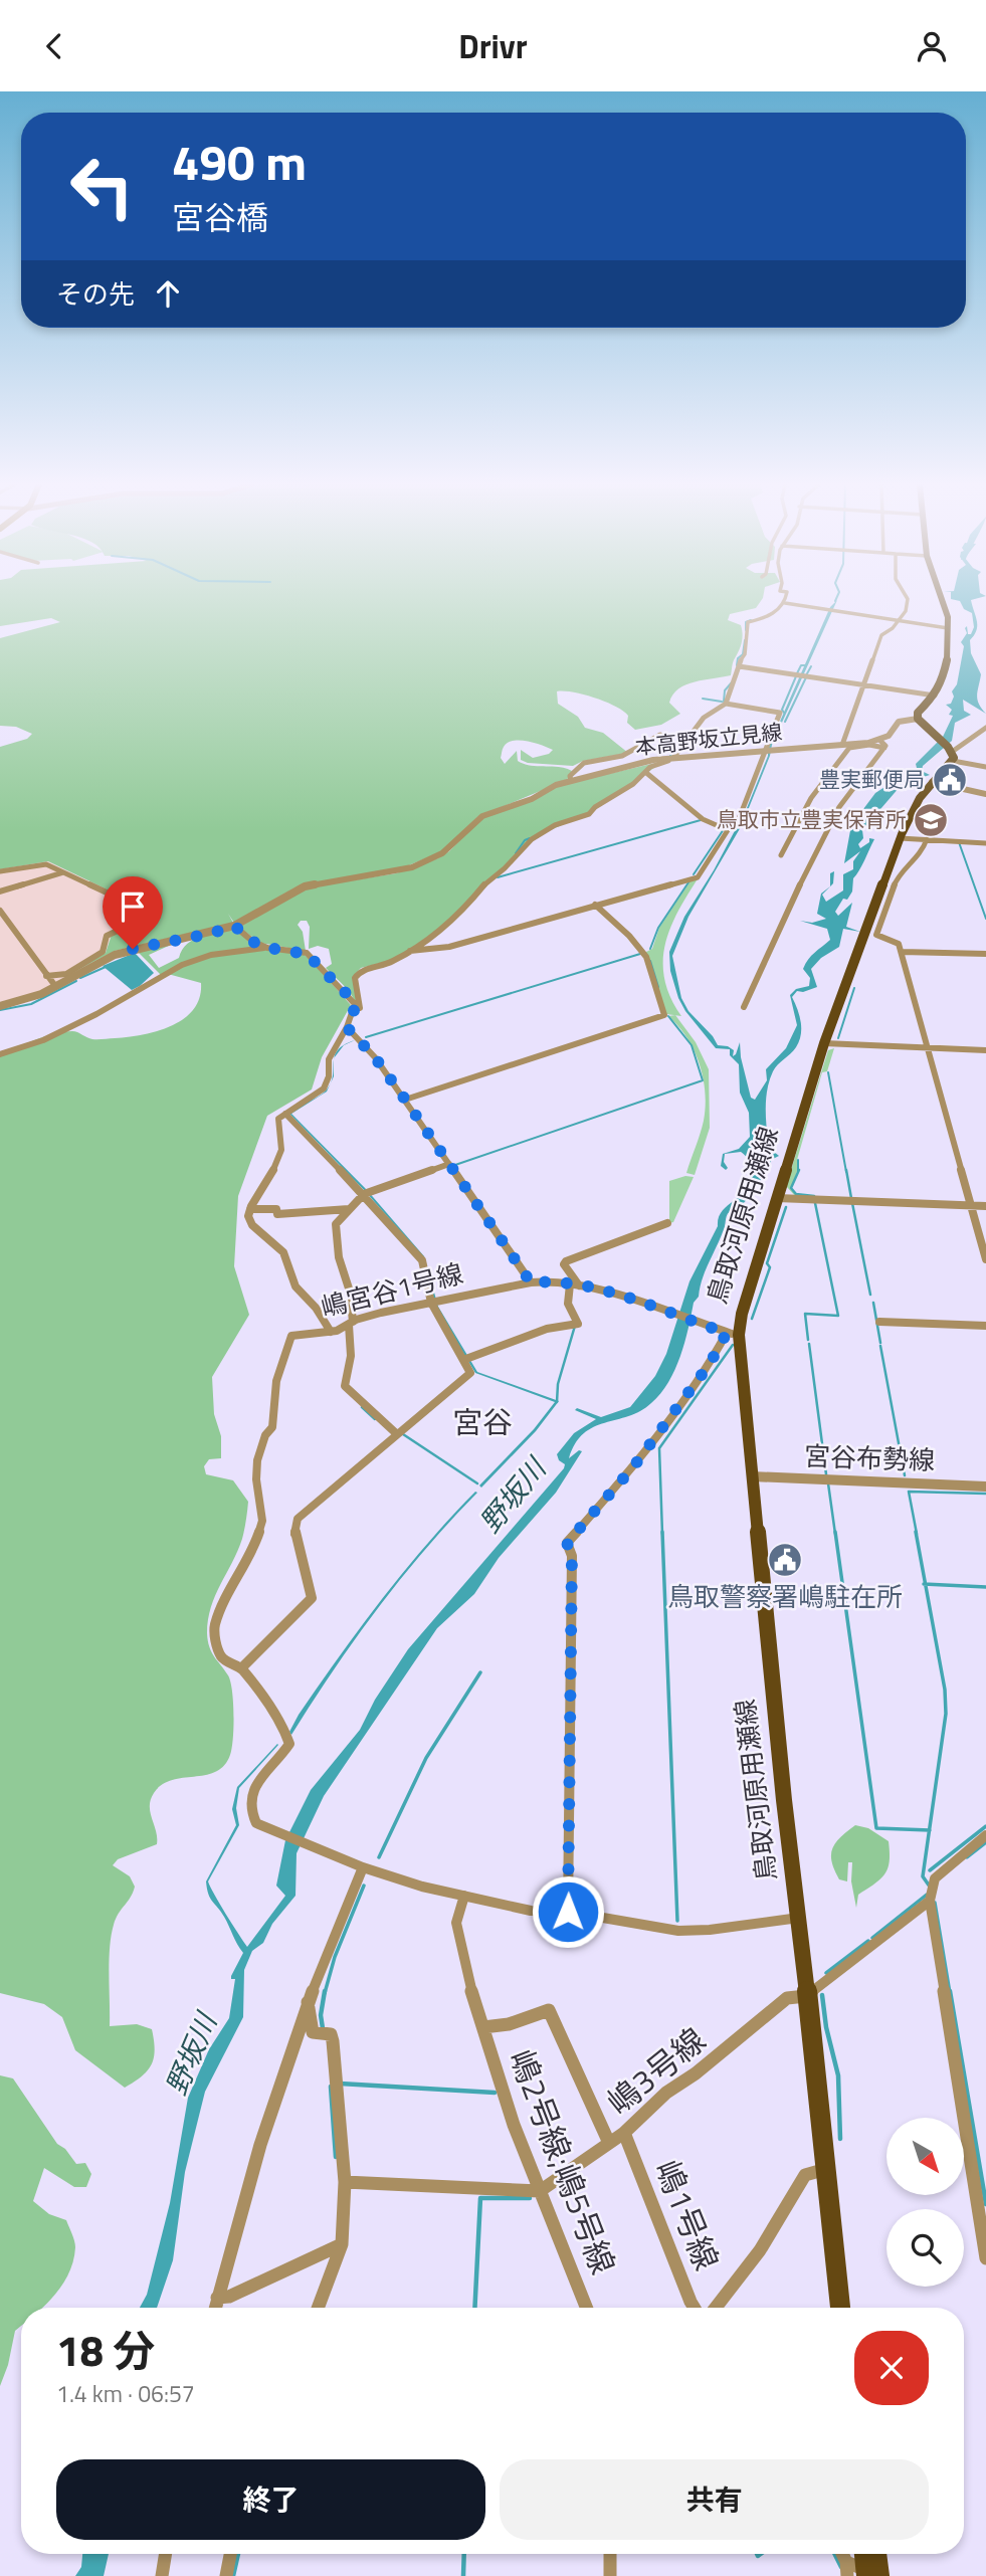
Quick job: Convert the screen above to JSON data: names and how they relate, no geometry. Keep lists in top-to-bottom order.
{
  "streets": {
    "main road": ["鳥取河原用瀬線"],
    "street": [
      "本高野坂立見線",
      "嶋宮谷1号線",
      "宮谷布勢線",
      "嶋3号線",
      "嶋2号線;嶋5号線",
      "嶋1号線"
    ]
  },
  "crossings": [
    ["鳥取河原用瀬線", "嶋宮谷1号線"],
    ["鳥取河原用瀬線", "宮谷布勢線"],
    ["鳥取河原用瀬線", "嶋3号線"],
    ["嶋3号線", "嶋2号線;嶋5号線"],
    ["嶋3号線", "嶋1号線"]
  ],
  "districts": ["宮谷"],
  "water": ["野坂川"],
  "places": {
    "public building": ["豊実郵便局", "鳥取警察署嶋駐在所"],
    "school or university": ["鳥取市立豊実保育所"]
  },
  "north": "bottom right",
  "page": {
    "header": "Drivr",
    "turn": ["490 m", "宮谷橋"],
    "then": "その先",
    "heading": ["18 分", "1.4 km · 06:57"],
    "buttons": ["終了", "共有"]
  }
}
